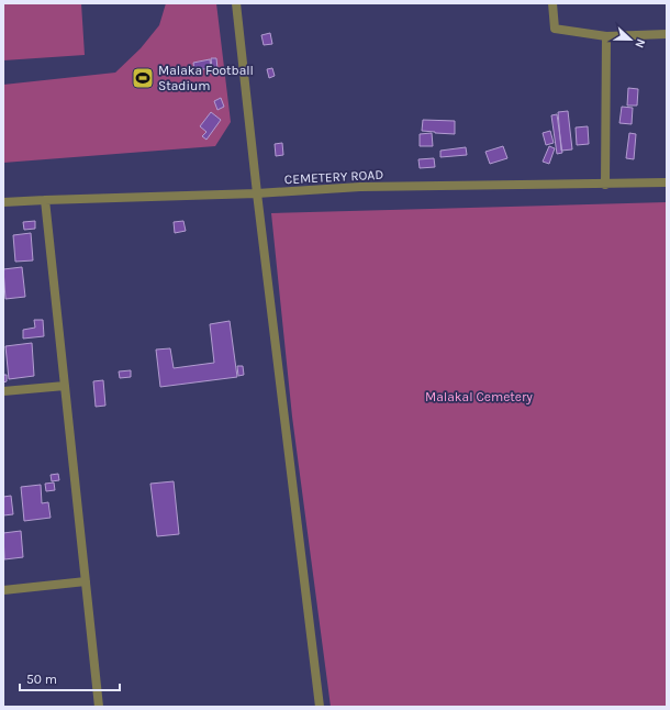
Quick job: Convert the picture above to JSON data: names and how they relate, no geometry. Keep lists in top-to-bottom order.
{
  "streets": {
    "street": ["CEMETERY ROAD"]
  },
  "parks": ["Malakal Cemetery"],
  "places": {
    "sports": ["Malaka Football Stadium"]
  },
  "scale_bar": "50 m",
  "north": "right"
}
